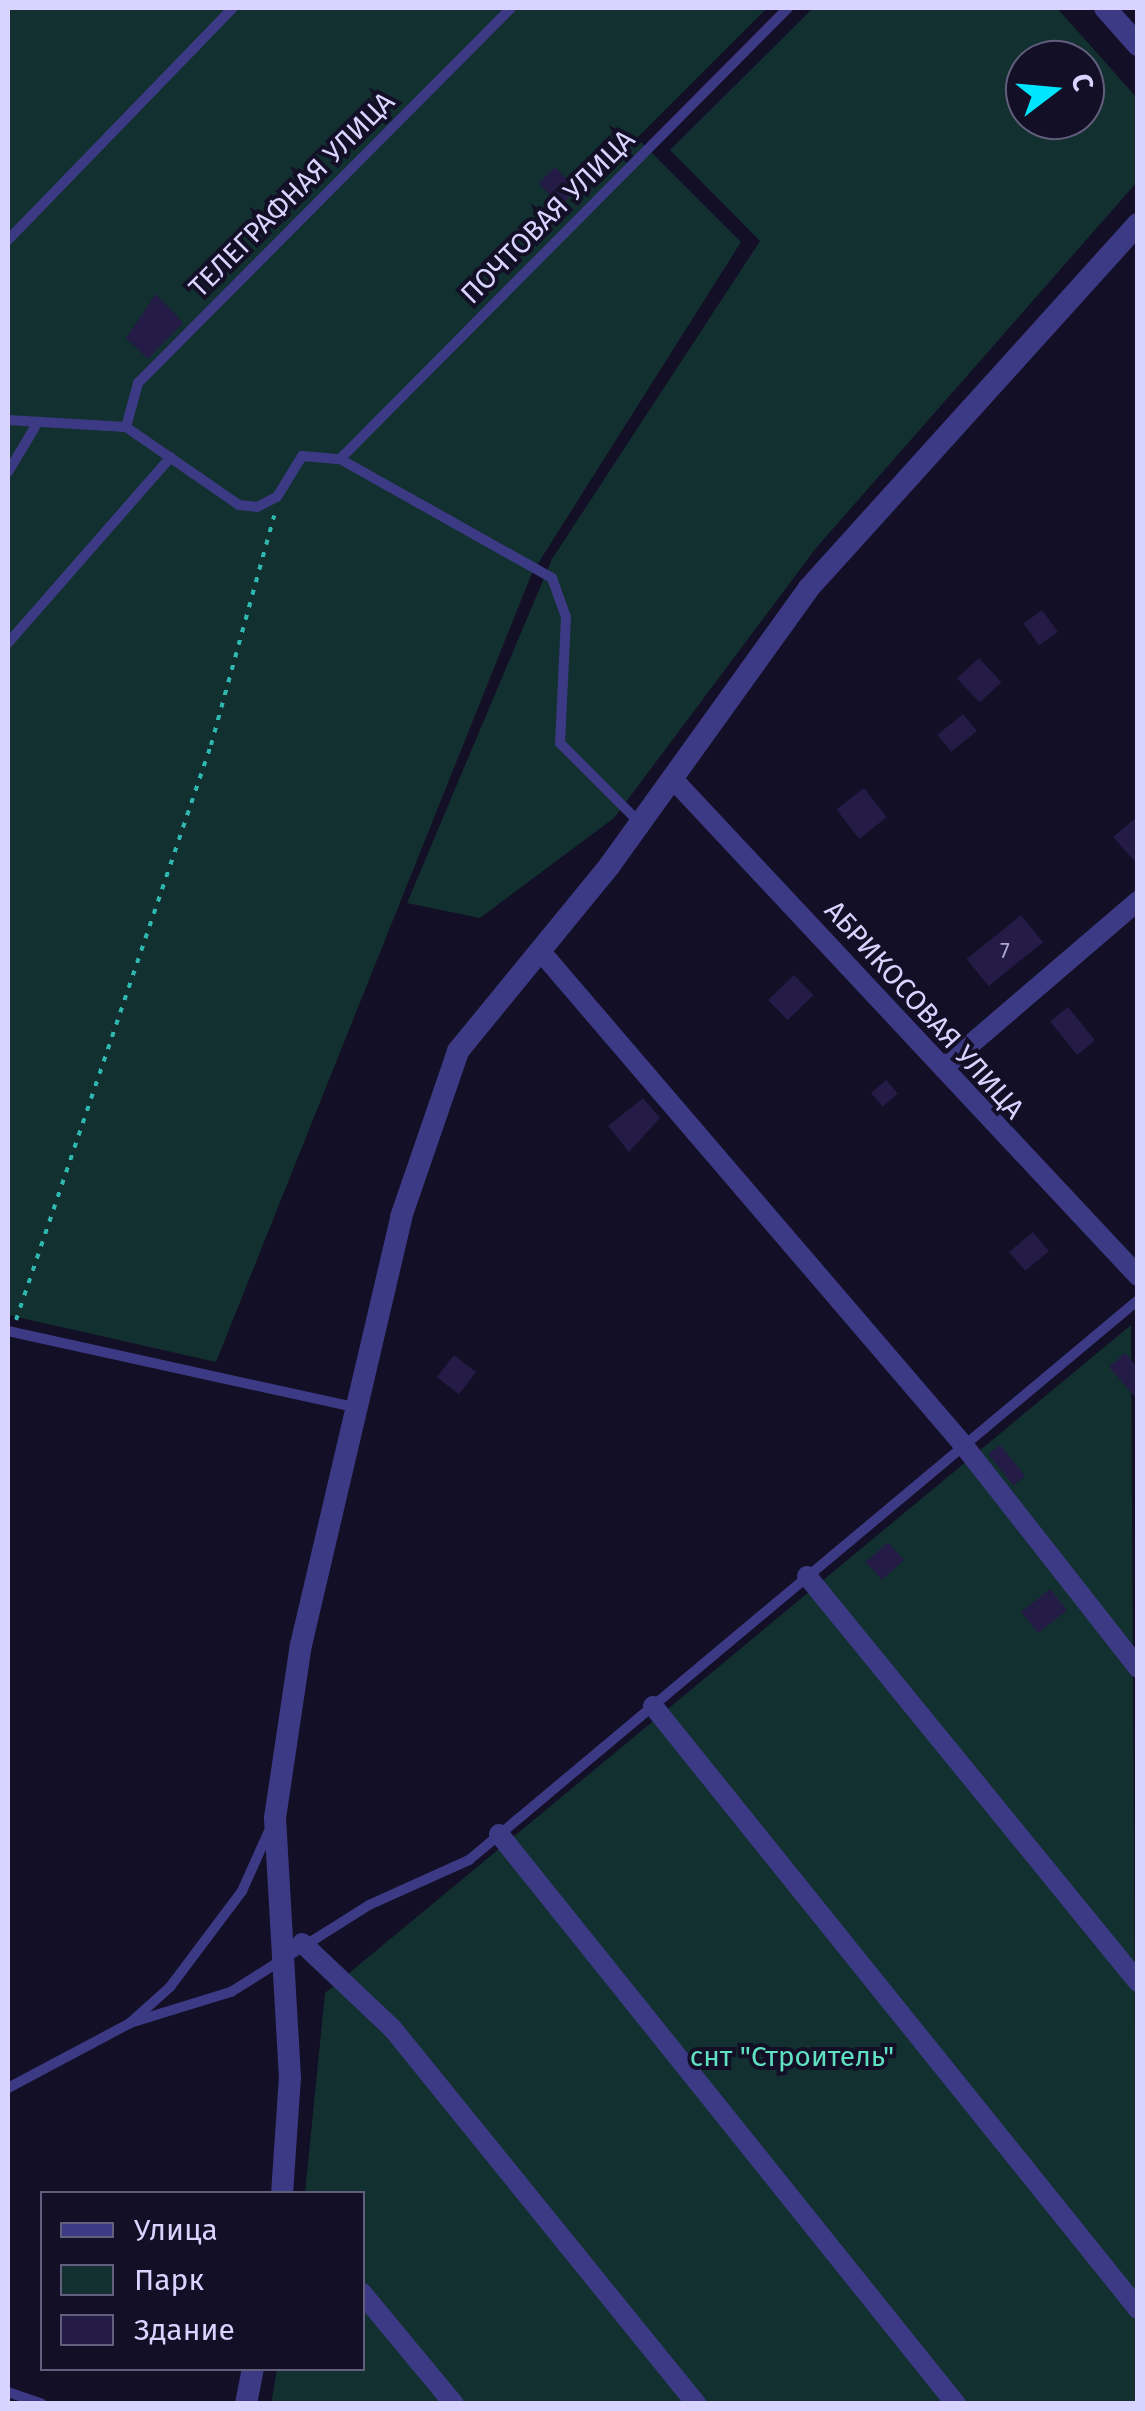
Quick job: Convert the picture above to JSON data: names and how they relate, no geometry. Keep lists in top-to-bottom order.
{
  "streets": {
    "street": ["АБРИКОСОВАЯ УЛИЦА"],
    "lane": ["ТЕЛЕГРАФНАЯ УЛИЦА", "ПОЧТОВАЯ УЛИЦА"]
  },
  "parks": ["снт \"Строитель\""],
  "house_numbers": ["7"],
  "legend": ["Улица", "Парк", "Здание"],
  "north": "right"
}
